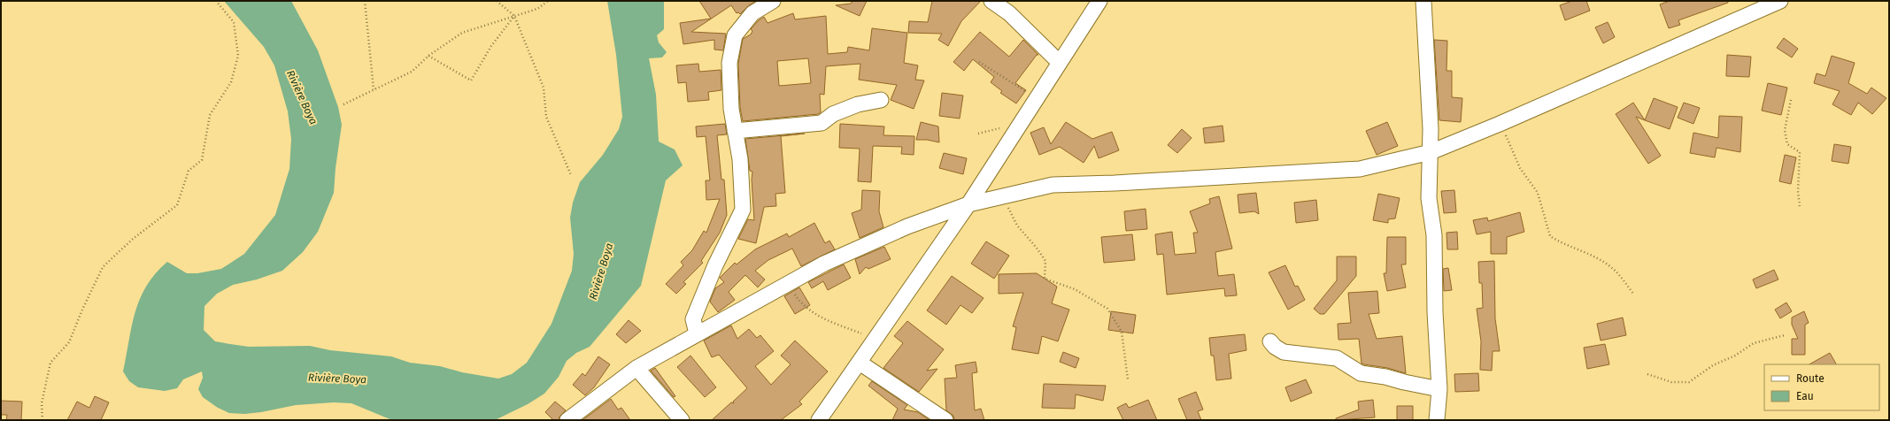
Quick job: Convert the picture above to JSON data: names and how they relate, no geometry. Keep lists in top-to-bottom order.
{
  "water": ["Rivière Boya"],
  "legend": ["Route", "Eau"]
}
